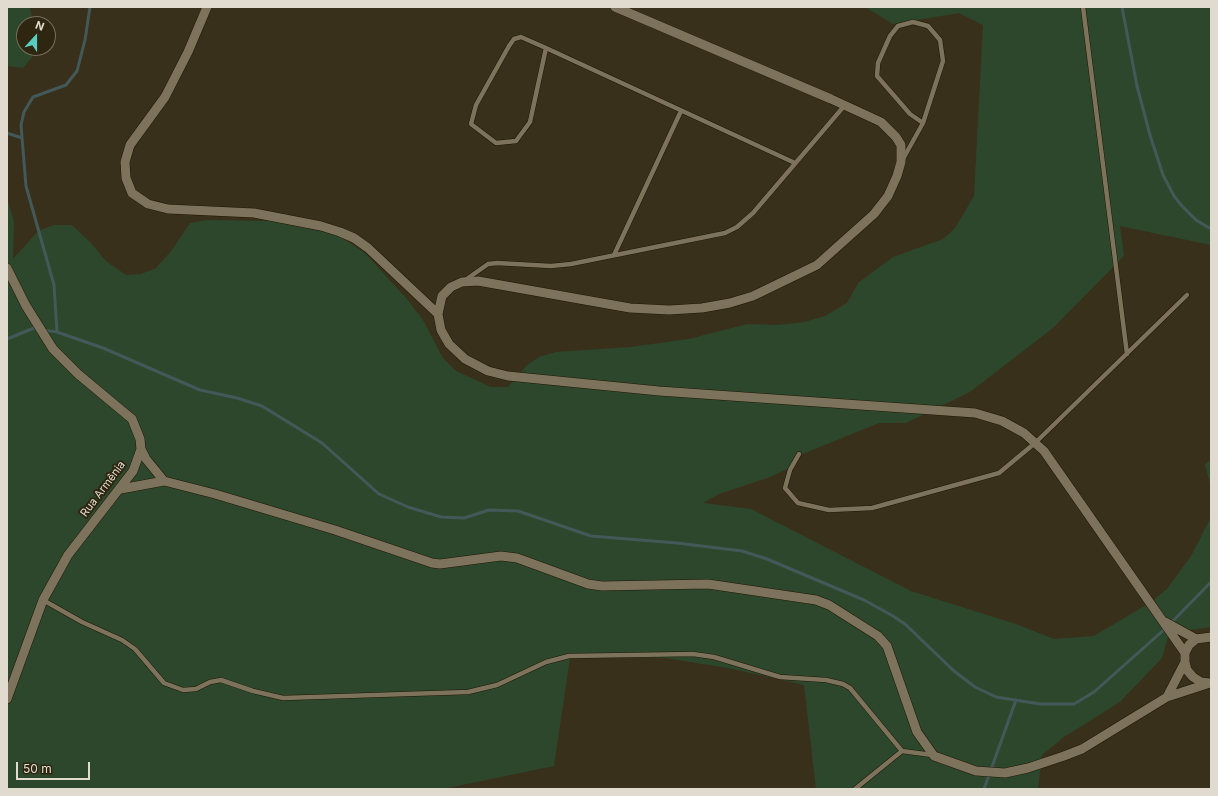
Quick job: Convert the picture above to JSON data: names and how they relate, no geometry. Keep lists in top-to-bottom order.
{
  "streets": {
    "street": ["Rua Armênia"]
  },
  "scale_bar": "50 m",
  "north": "top"
}
